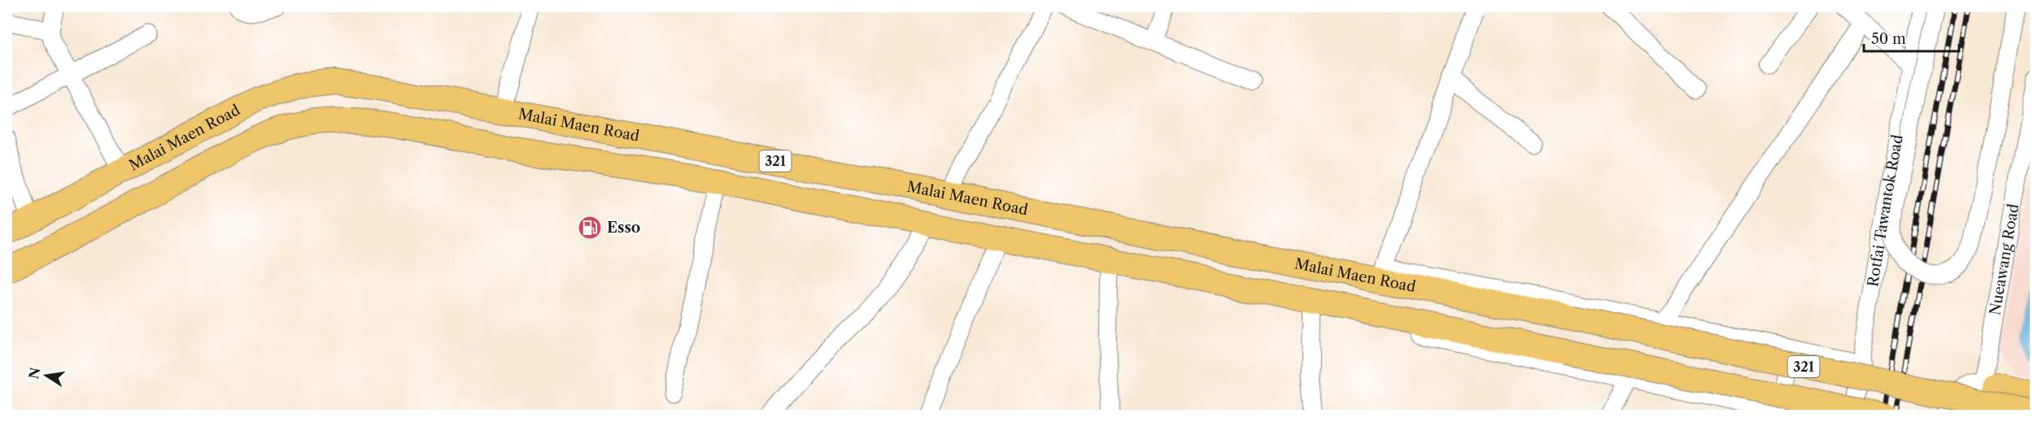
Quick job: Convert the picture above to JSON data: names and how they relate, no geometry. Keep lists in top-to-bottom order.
{
  "streets": {
    "highway": ["Malai Maen Road", "321"],
    "street": ["Rotfai Tawantok Road", "Nueawang Road"]
  },
  "places": {
    "fuel station": ["Esso"]
  },
  "scale_bar": "50 m",
  "north": "left"
}
